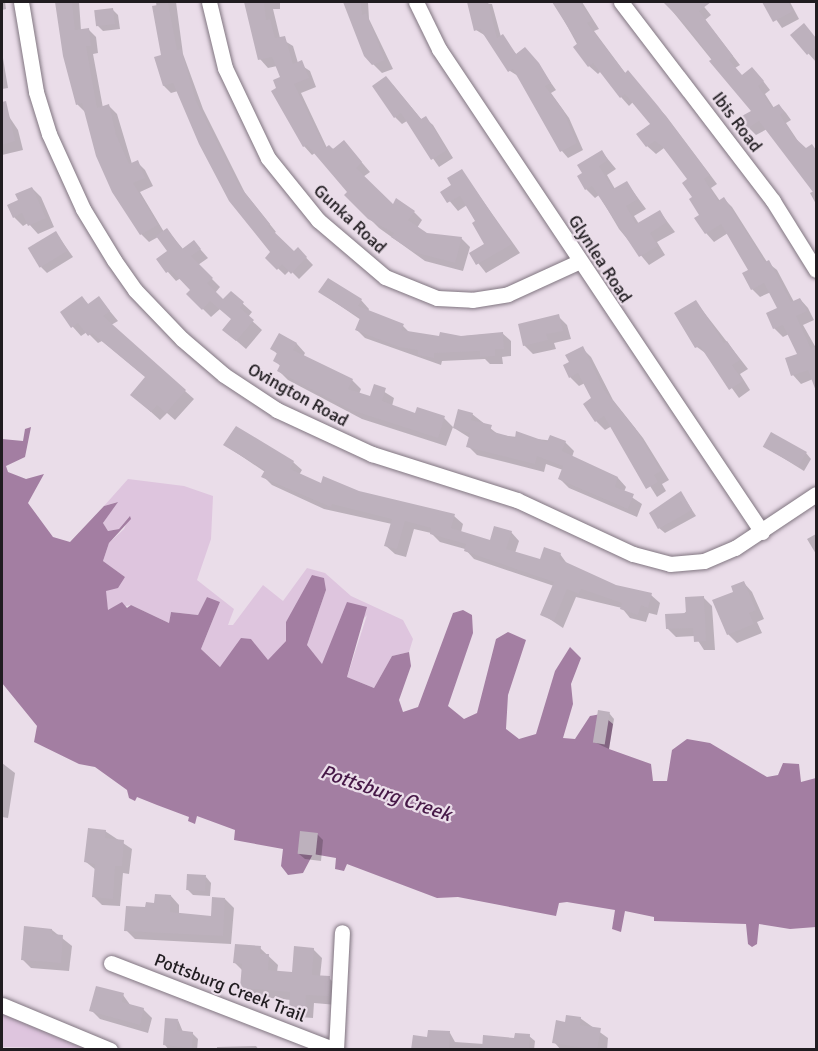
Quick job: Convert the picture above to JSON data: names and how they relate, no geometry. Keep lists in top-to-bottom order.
{
  "streets": {
    "street": [
      "Ibis Road",
      "Gunka Road",
      "Glynlea Road",
      "Ovington Road",
      "Pottsburg Creek Trail"
    ]
  },
  "crossings": [
    ["Gunka Road", "Glynlea Road"],
    ["Glynlea Road", "Ovington Road"]
  ],
  "water": ["Pottsburg Creek"]
}
